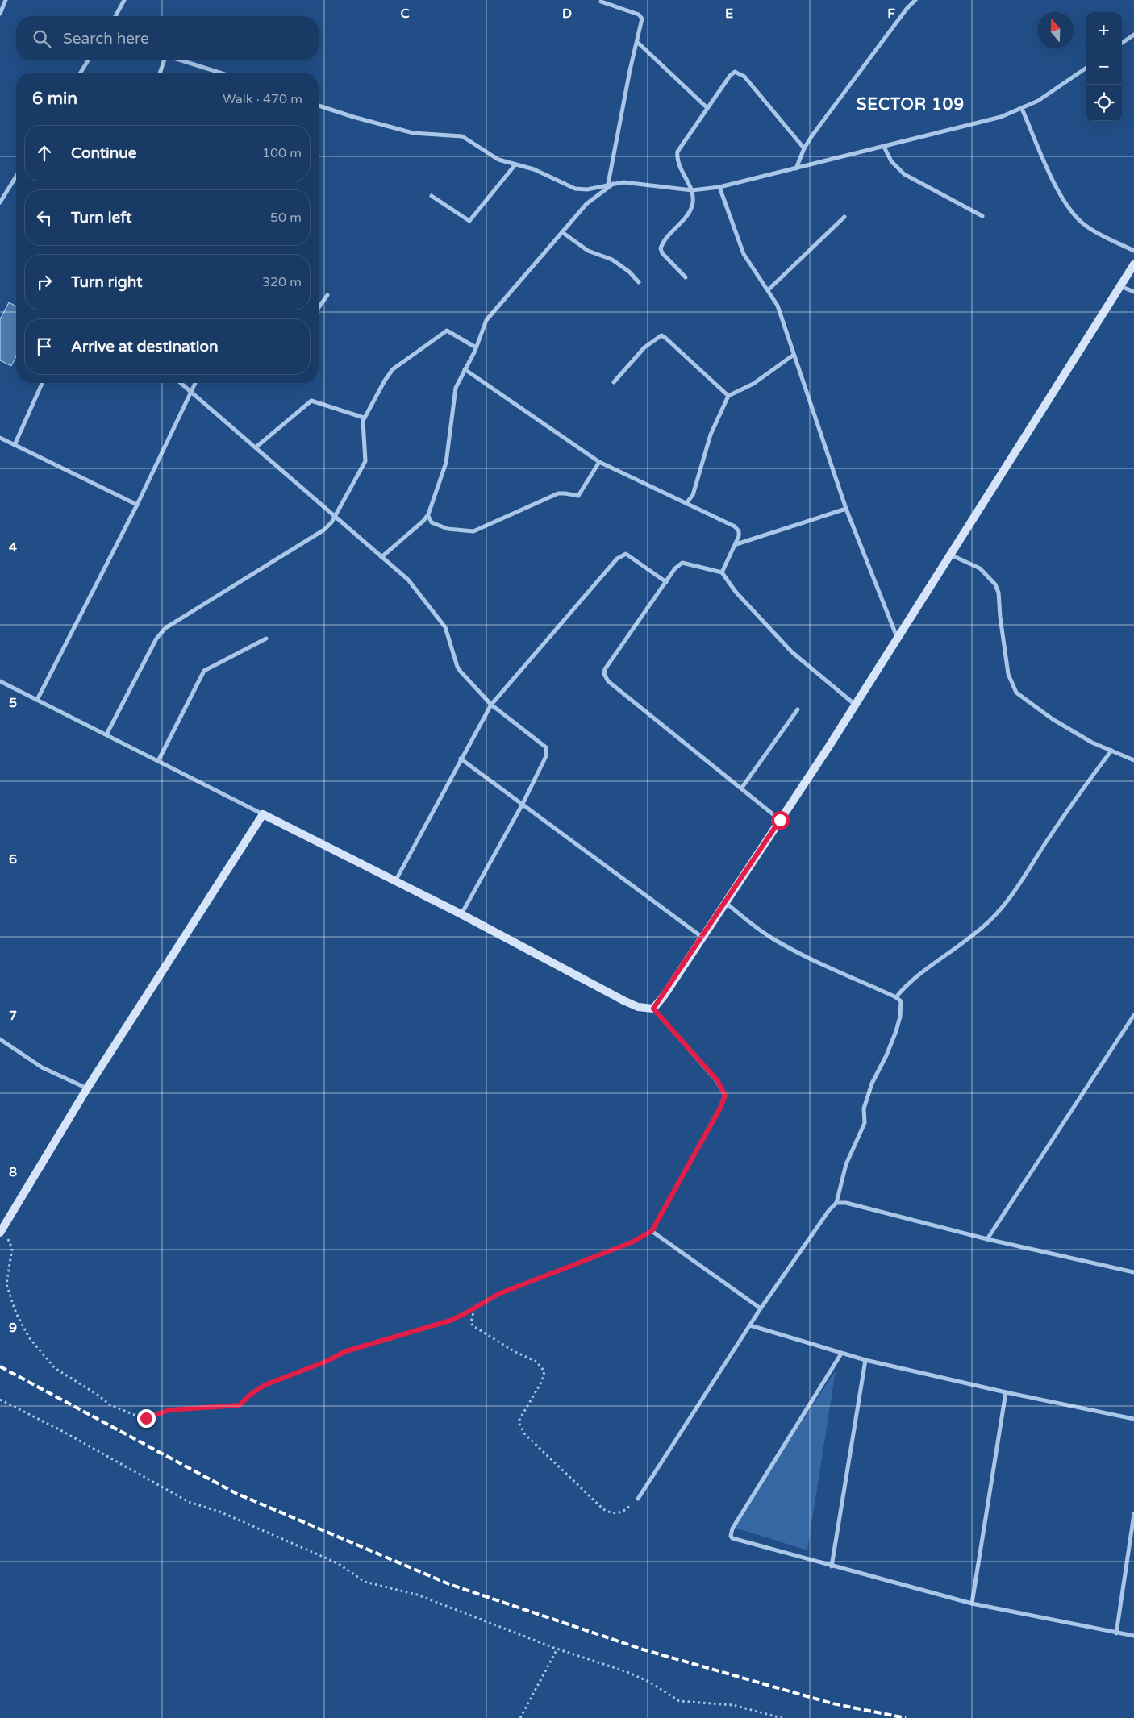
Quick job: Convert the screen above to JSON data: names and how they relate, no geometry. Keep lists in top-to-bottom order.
{
  "districts": ["SECTOR 109"],
  "north": "top",
  "page": {
    "map_buttons": ["+", "−"],
    "search": "Search here",
    "heading": ["6 min", "Walk · 470 m"],
    "list": [
      ["Continue", "100 m"],
      ["Turn left", "50 m"],
      ["Turn right", "320 m"],
      "Arrive at destination"
    ]
  },
  "grid": {
    "columns": [
      "C",
      "D",
      "E",
      "F"
    ],
    "rows": [
      "4",
      "5",
      "6",
      "7",
      "8",
      "9"
    ]
  }
}
